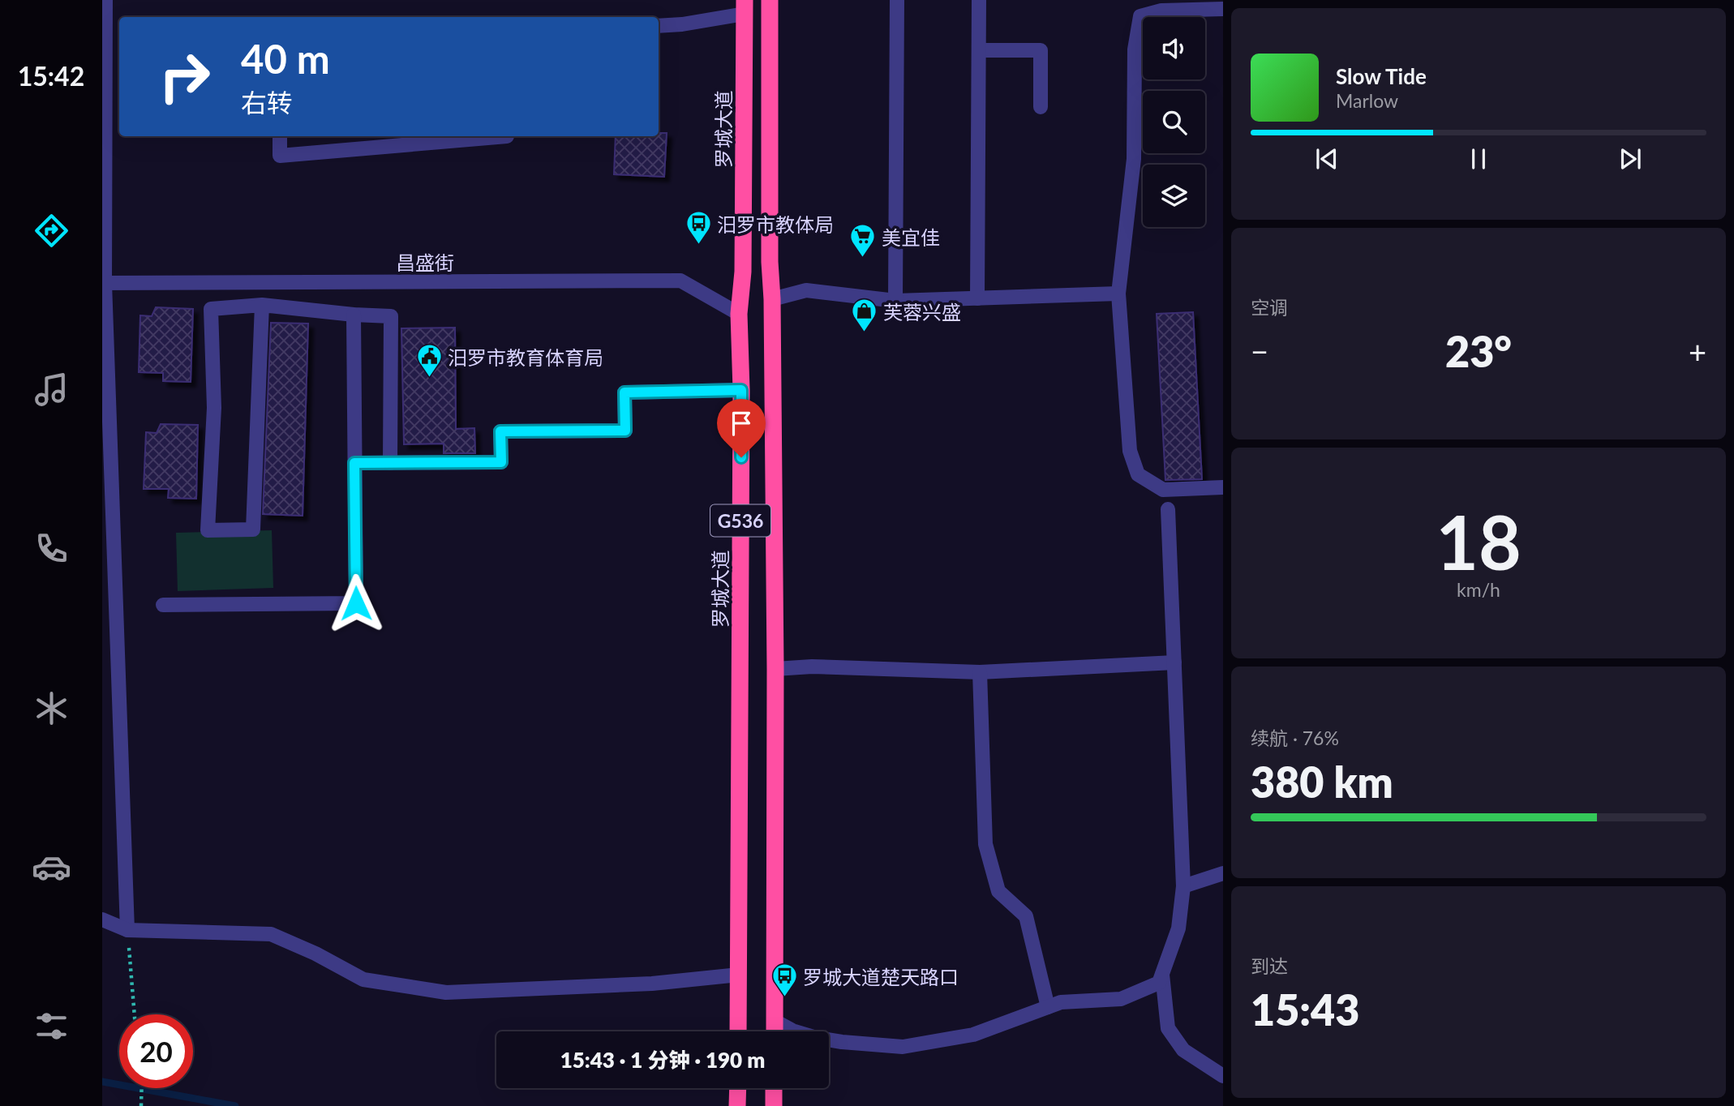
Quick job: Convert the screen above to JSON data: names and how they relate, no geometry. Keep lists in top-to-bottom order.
{
  "streets": {
    "highway": ["罗城大道", "G536"],
    "street": ["昌盛街"]
  },
  "crossings": [
    ["罗城大道", "昌盛街"]
  ],
  "places": {
    "bus stop": ["汨罗市教体局", "罗城大道楚天路口"],
    "supermarket": ["美宜佳"],
    "shop": ["芙蓉兴盛"],
    "public building": ["汨罗市教育体育局"]
  },
  "page": {
    "tabs": "15:42",
    "turn": ["40 m", "右转"],
    "song": ["Slow Tide", "Marlow"],
    "tile": [
      "空调",
      ["18", "km/h"],
      ["续航 · 76%", "380 km"],
      ["到达", "15:43"]
    ],
    "heat": ["−", "23°", "+"],
    "limit": "20",
    "trip": "15:43 · 1 分钟 · 190 m"
  }
}
